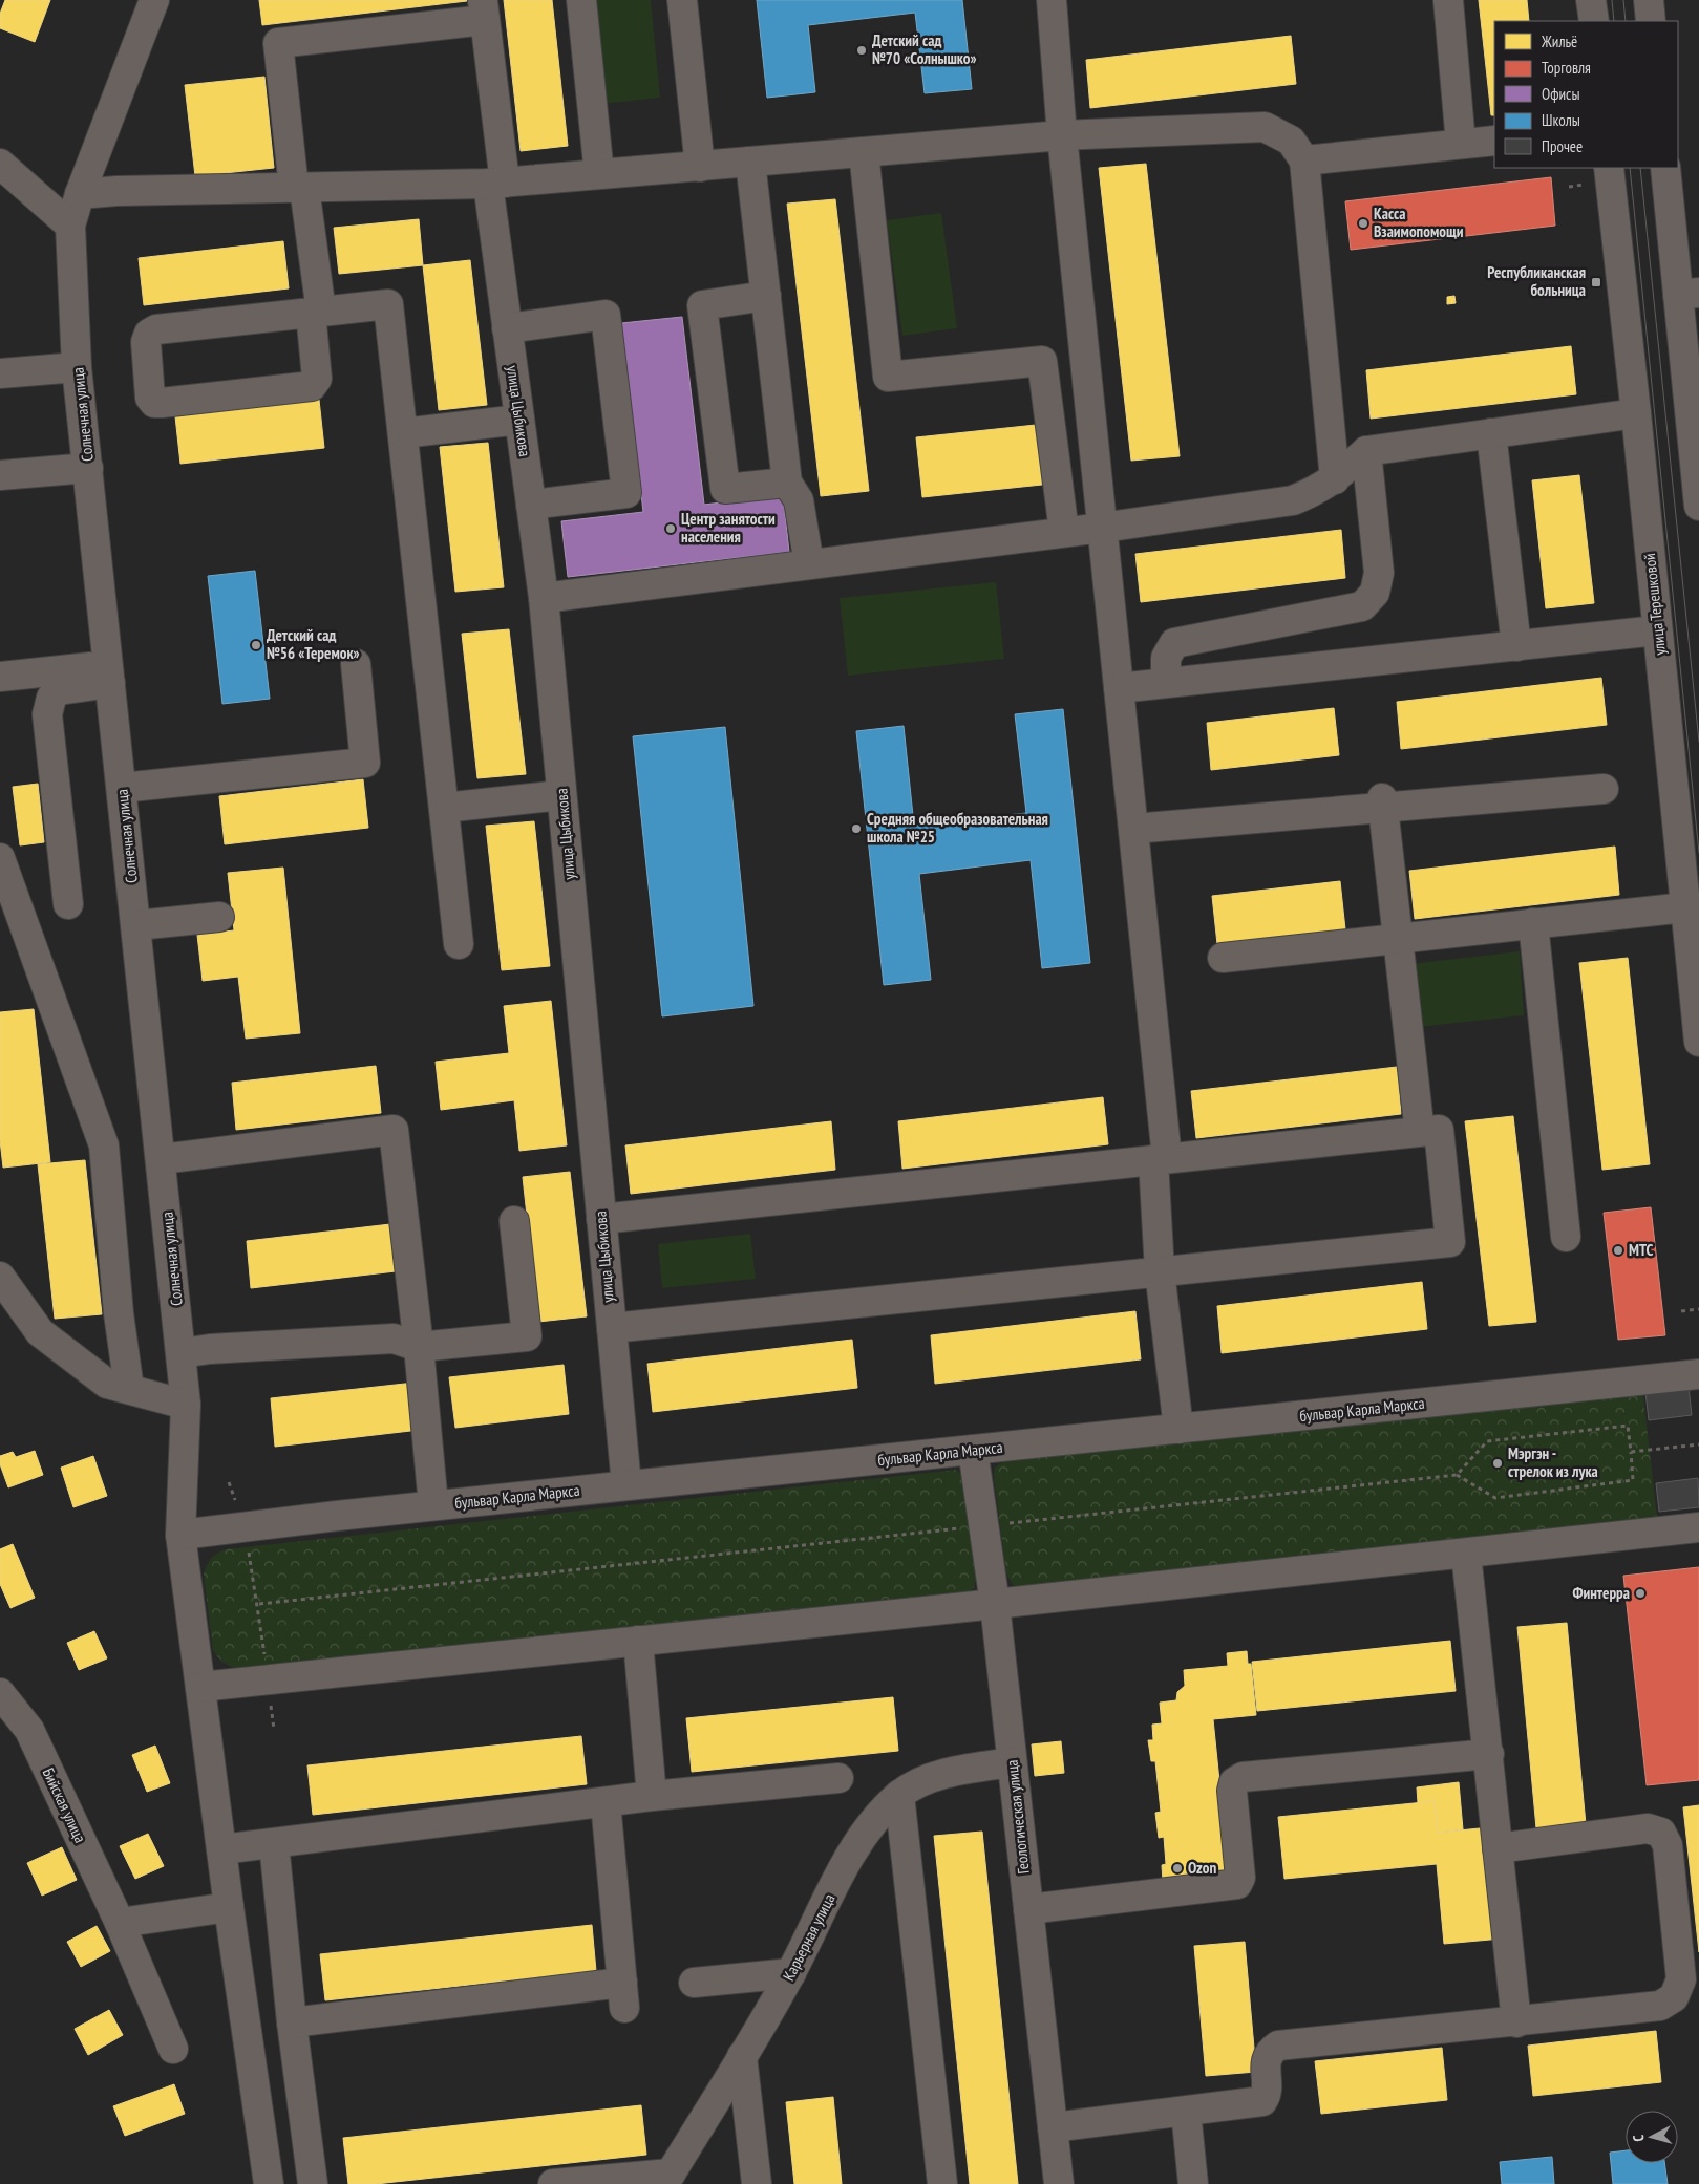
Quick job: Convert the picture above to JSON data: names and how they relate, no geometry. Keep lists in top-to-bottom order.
{
  "streets": {
    "street": [
      "улица Цыбикова",
      "Солнечная улица",
      "улица Терешковой",
      "бульвар Карла Маркса",
      "Бийская улица",
      "Геологическая улица",
      "Карьерная улица"
    ]
  },
  "crossings": [
    ["улица Цыбикова", "бульвар Карла Маркса"],
    ["Солнечная улица", "бульвар Карла Маркса"],
    ["бульвар Карла Маркса", "Геологическая улица"],
    ["Геологическая улица", "Карьерная улица"]
  ],
  "places": {
    "other": [
      "Детский сад №70 «Солнышко»",
      "Касса Взаимопомощи",
      "Центр занятости населения",
      "Детский сад №56 «Теремок»",
      "Средняя общеобразовательная школа №25",
      "МТС",
      "Мэргэн - стрелок из лука",
      "Финтерра",
      "Ozon"
    ],
    "transit": ["Республиканская больница"]
  },
  "legend": [
    "Жильё",
    "Торговля",
    "Офисы",
    "Школы",
    "Прочее"
  ],
  "north": "left"
}
